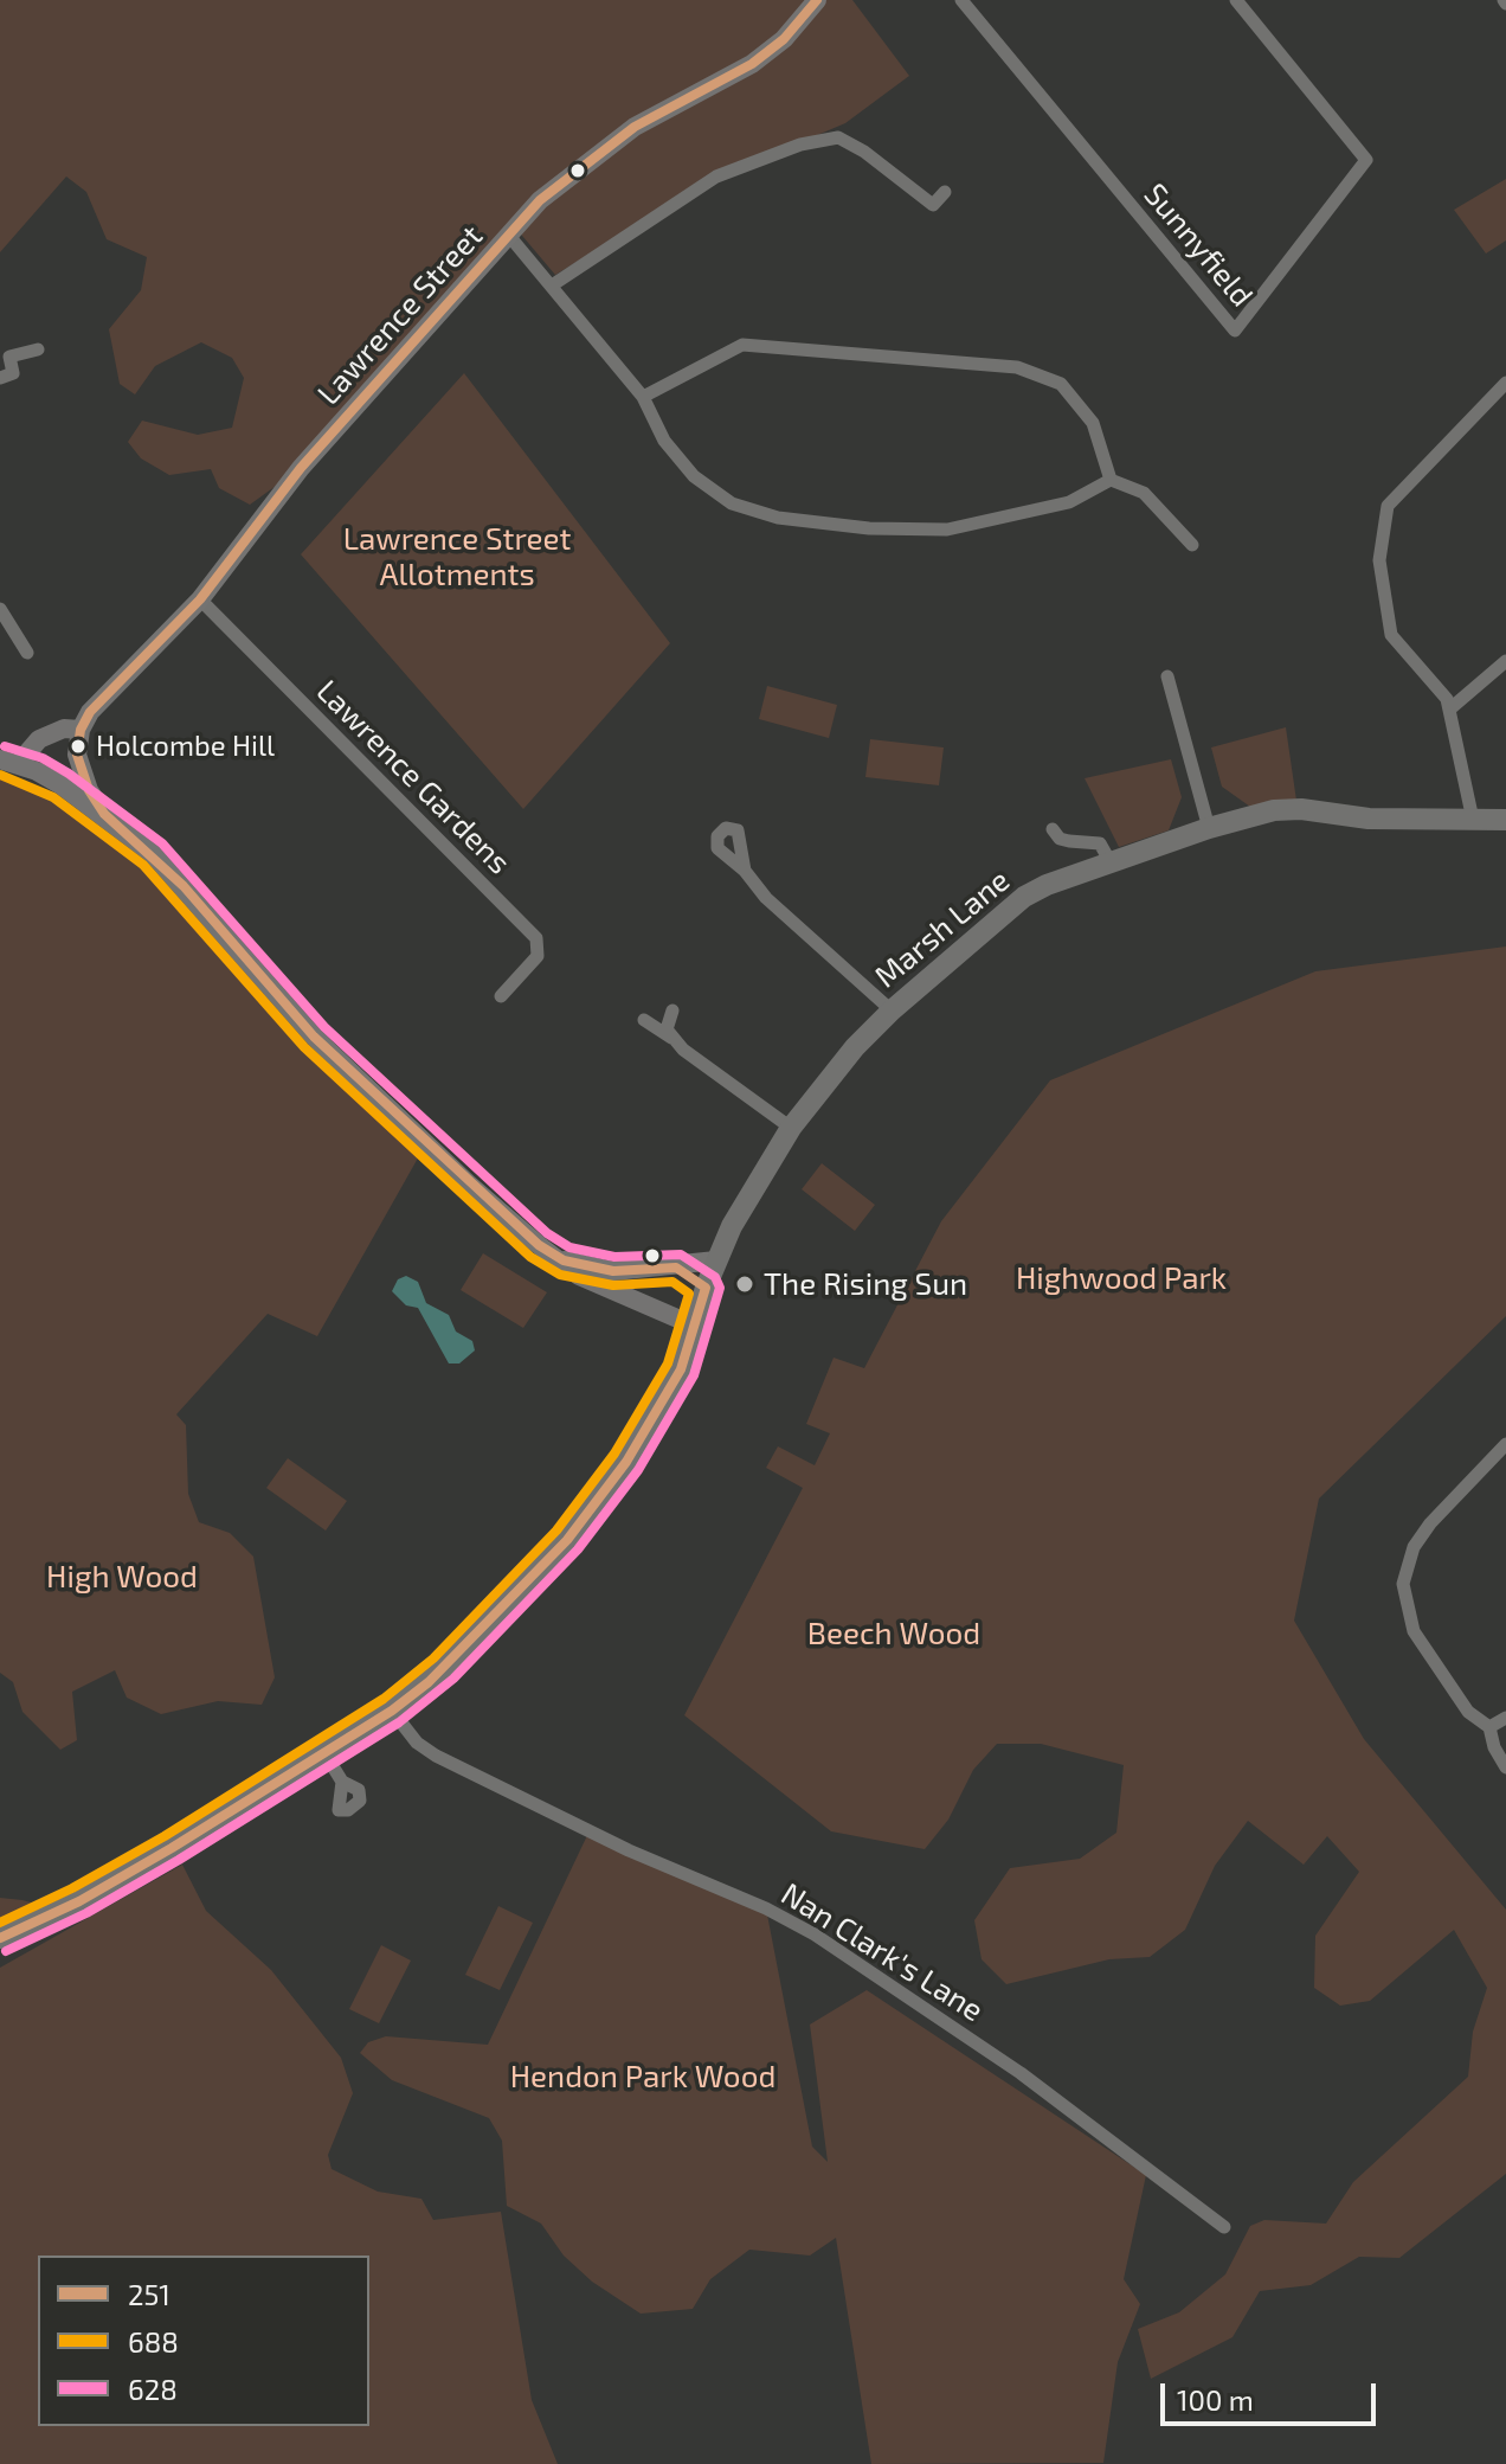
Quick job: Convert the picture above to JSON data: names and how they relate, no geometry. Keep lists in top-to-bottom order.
{
  "streets": {
    "main road": ["Marsh Lane"],
    "street": [
      "Sunnyfield",
      "Lawrence Street",
      "Lawrence Gardens",
      "Nan Clark's Lane"
    ]
  },
  "crossings": [
    ["Lawrence Street", "Lawrence Gardens"],
    ["Marsh Lane", "Nan Clark's Lane"]
  ],
  "parks": [
    "Lawrence Street Allotments",
    "Highwood Park",
    "High Wood",
    "Beech Wood",
    "Hendon Park Wood"
  ],
  "places": ["Holcombe Hill", "The Rising Sun"],
  "lines": ["transit line 251", "transit line 628", "transit line 688"],
  "legend": ["251", "688", "628"],
  "scale_bar": "100 m"
}
